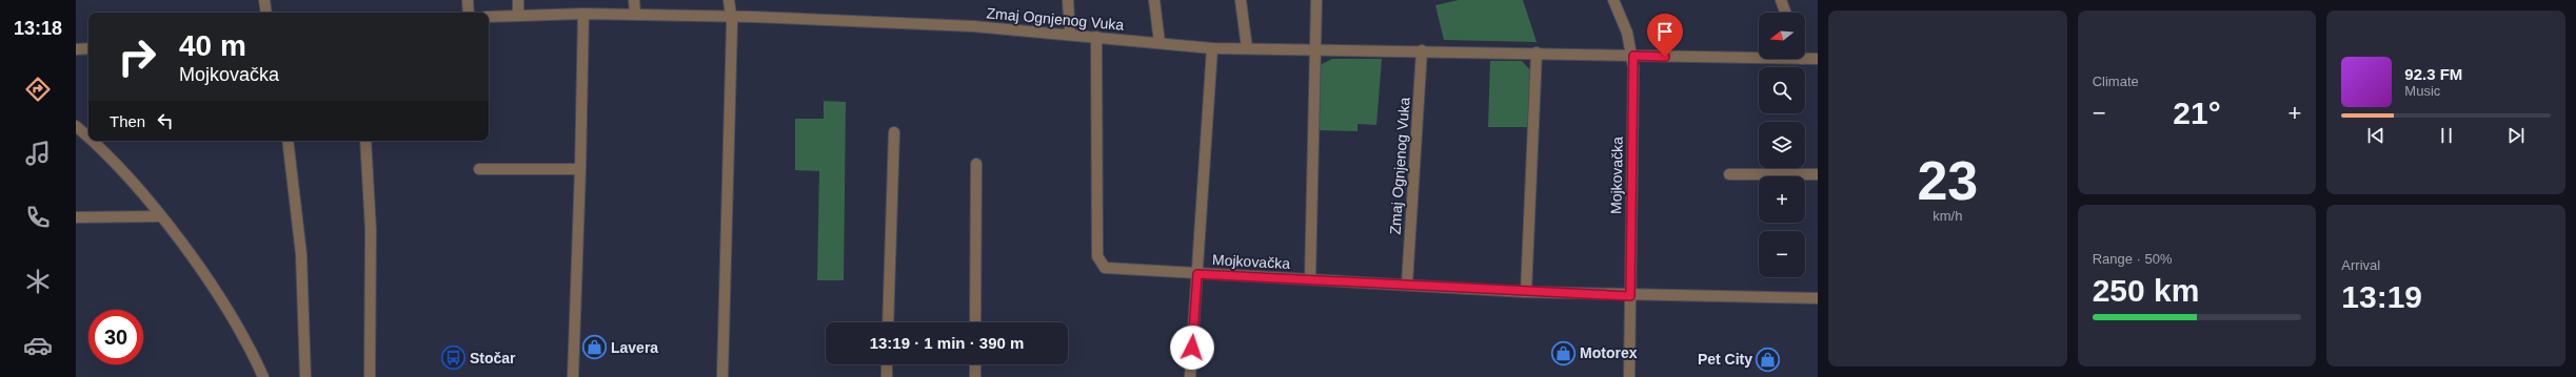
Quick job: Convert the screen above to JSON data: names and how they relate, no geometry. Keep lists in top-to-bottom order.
{
  "streets": {
    "street": ["Zmaj Ognjenog Vuka", "Mojkovačka"]
  },
  "crossings": [
    ["Zmaj Ognjenog Vuka", "Mojkovačka"]
  ],
  "places": {
    "shop": ["Lavera", "Motorex", "Pet City"],
    "bus stop": ["Stočar"]
  },
  "north": "left",
  "page": {
    "tabs": "13:18",
    "tile": [
      ["23", "km/h"],
      "Climate",
      ["Range · 50%", "250 km"],
      ["Arrival", "13:19"]
    ],
    "map_buttons": ["+", "−"],
    "turn": ["40 m", "Mojkovačka"],
    "song": ["92.3 FM", "Music"],
    "heat": ["−", "21°", "+"],
    "then": "Then",
    "limit": "30",
    "trip": "13:19 · 1 min · 390 m"
  }
}
